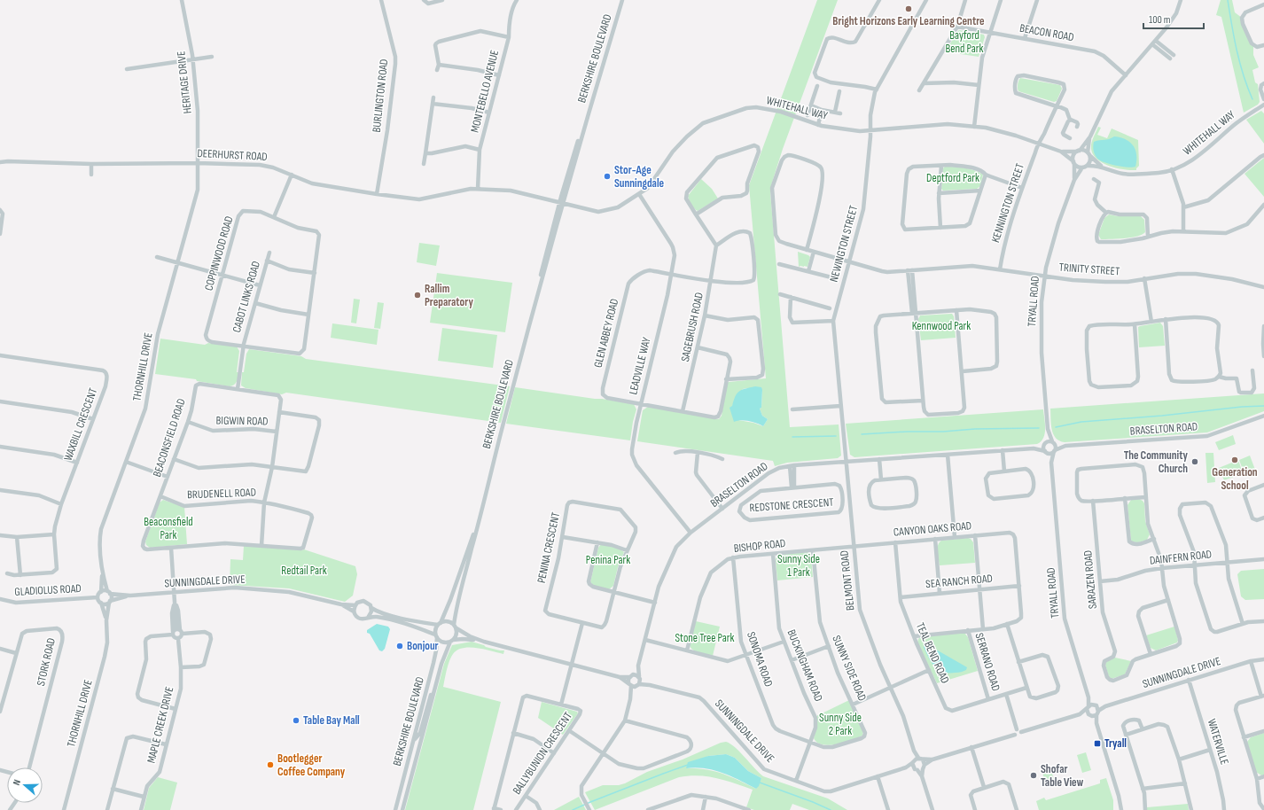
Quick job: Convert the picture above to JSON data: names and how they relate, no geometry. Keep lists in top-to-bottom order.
{
  "streets": {
    "street": [
      "BEACON ROAD",
      "BERKSHIRE BOULEVARD",
      "HERITAGE DRIVE",
      "MONTEBELLO AVENUE",
      "BURLINGTON ROAD",
      "WHITEHALL WAY",
      "DEERHURST ROAD",
      "KENNINGTON STREET",
      "NEWINGTON STREET",
      "COPPINWOOD ROAD",
      "TRINITY STREET",
      "CABOT LINKS ROAD",
      "TRYALL ROAD",
      "SAGEBRUSH ROAD",
      "GLEN ABBEY ROAD",
      "LEADVILLE WAY",
      "THORNHILL DRIVE",
      "BIGWIN ROAD",
      "WAXBILL CRESCENT",
      "BRASELTON ROAD",
      "BEACONSFIELD ROAD",
      "BRUDENELL ROAD",
      "REDSTONE CRESCENT",
      "CANYON OAKS ROAD",
      "BISHOP ROAD",
      "PENINA CRESCENT",
      "DAINFERN ROAD",
      "SARAZEN ROAD",
      "BELMONT ROAD",
      "SUNNINGDALE DRIVE",
      "SEA RANCH ROAD",
      "GLADIOLUS ROAD",
      "TEAL BEND ROAD",
      "SONOMA ROAD",
      "STORK ROAD",
      "SERRANO ROAD",
      "BUCKINGHAM ROAD",
      "SUNNY SIDE ROAD",
      "MAPLE CREEK DRIVE",
      "WATERVILLE",
      "BALLYBUNION CRESCENT"
    ]
  },
  "crossings": [
    ["BERKSHIRE BOULEVARD", "WHITEHALL WAY"],
    ["BERKSHIRE BOULEVARD", "DEERHURST ROAD"],
    ["HERITAGE DRIVE", "DEERHURST ROAD"],
    ["HERITAGE DRIVE", "THORNHILL DRIVE"],
    ["MONTEBELLO AVENUE", "DEERHURST ROAD"],
    ["BURLINGTON ROAD", "DEERHURST ROAD"],
    ["WHITEHALL WAY", "DEERHURST ROAD"],
    ["WHITEHALL WAY", "KENNINGTON STREET"],
    ["WHITEHALL WAY", "NEWINGTON STREET"],
    ["WHITEHALL WAY", "TRYALL ROAD"],
    ["WHITEHALL WAY", "LEADVILLE WAY"],
    ["DEERHURST ROAD", "THORNHILL DRIVE"],
    ["KENNINGTON STREET", "TRINITY STREET"],
    ["NEWINGTON STREET", "TRINITY STREET"],
    ["NEWINGTON STREET", "BRASELTON ROAD"],
    ["NEWINGTON STREET", "BELMONT ROAD"],
    ["COPPINWOOD ROAD", "CABOT LINKS ROAD"],
    ["TRINITY STREET", "TRYALL ROAD"],
    ["CABOT LINKS ROAD", "BEACONSFIELD ROAD"],
    ["TRYALL ROAD", "BRASELTON ROAD"],
    ["TRYALL ROAD", "SUNNINGDALE DRIVE"],
    ["GLEN ABBEY ROAD", "LEADVILLE WAY"],
    ["LEADVILLE WAY", "BRASELTON ROAD"],
    ["THORNHILL DRIVE", "SUNNINGDALE DRIVE"],
    ["THORNHILL DRIVE", "GLADIOLUS ROAD"],
    ["BIGWIN ROAD", "BEACONSFIELD ROAD"],
    ["BRASELTON ROAD", "REDSTONE CRESCENT"],
    ["BRASELTON ROAD", "BELMONT ROAD"],
    ["BRASELTON ROAD", "SUNNINGDALE DRIVE"],
    ["BEACONSFIELD ROAD", "BRUDENELL ROAD"],
    ["CANYON OAKS ROAD", "BISHOP ROAD"],
    ["CANYON OAKS ROAD", "BELMONT ROAD"],
    ["CANYON OAKS ROAD", "SEA RANCH ROAD"],
    ["CANYON OAKS ROAD", "TEAL BEND ROAD"],
    ["BISHOP ROAD", "BELMONT ROAD"],
    ["BISHOP ROAD", "SONOMA ROAD"],
    ["BISHOP ROAD", "BUCKINGHAM ROAD"],
    ["BISHOP ROAD", "SUNNY SIDE ROAD"],
    ["DAINFERN ROAD", "SARAZEN ROAD"],
    ["BELMONT ROAD", "SUNNINGDALE DRIVE"],
    ["SUNNINGDALE DRIVE", "GLADIOLUS ROAD"],
    ["SUNNINGDALE DRIVE", "BUCKINGHAM ROAD"],
    ["SUNNINGDALE DRIVE", "WATERVILLE"],
    ["SEA RANCH ROAD", "TEAL BEND ROAD"],
    ["TEAL BEND ROAD", "SERRANO ROAD"],
    ["SONOMA ROAD", "BUCKINGHAM ROAD"],
    ["SONOMA ROAD", "SUNNY SIDE ROAD"],
    ["BUCKINGHAM ROAD", "SUNNY SIDE ROAD"]
  ],
  "parks": [
    "Bayford Bend Park",
    "Deptford Park",
    "Kennwood Park",
    "Beaconsfield Park",
    "Sunny Side 1 Park",
    "Penina Park",
    "Redtail Park",
    "Stone Tree Park",
    "Sunny Side 2 Park"
  ],
  "places": {
    "other": [
      "Bright Horizons Early Learning Centre",
      "Stor-Age Sunningdale",
      "Rallim Preparatory",
      "Generation School",
      "The Community Church",
      "Bonjour",
      "Table Bay Mall",
      "Bootlegger Coffee Company",
      "Shofar Table View"
    ],
    "transit": ["Tryall"]
  },
  "scale_bar": "100 m",
  "north": "left"
}
